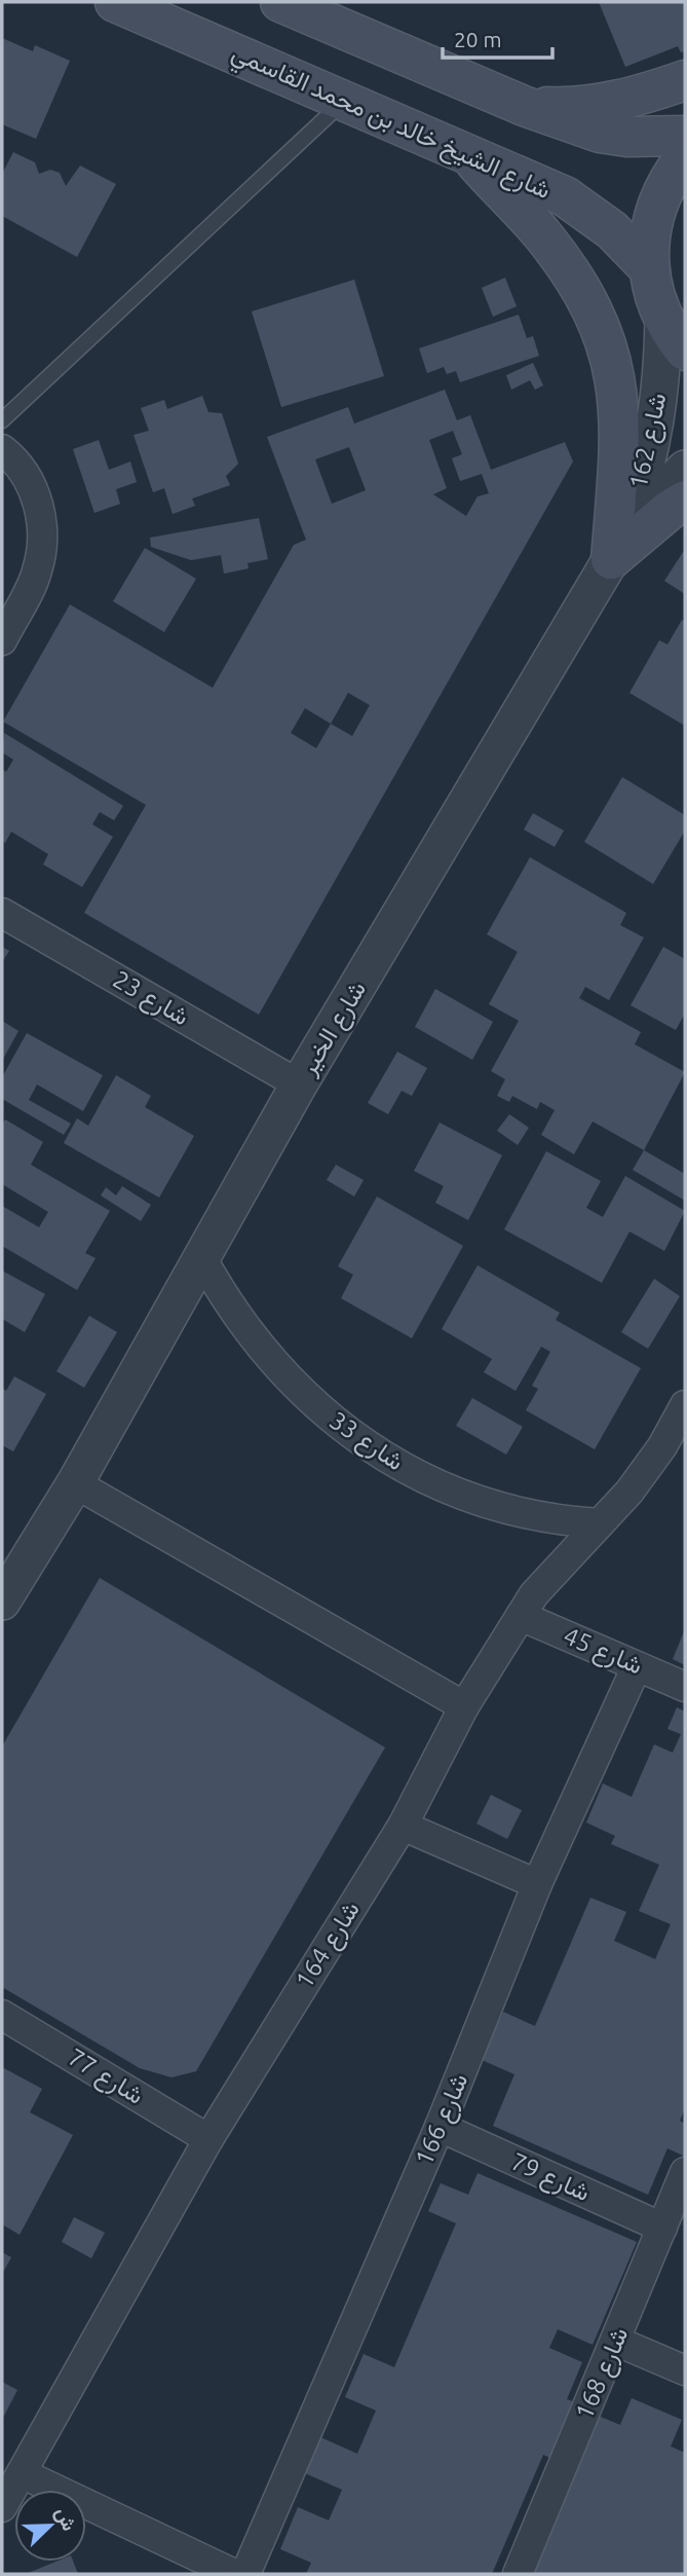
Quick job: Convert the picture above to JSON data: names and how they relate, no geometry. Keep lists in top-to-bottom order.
{
  "streets": {
    "main road": ["شارع الشيخ خالد بن محمد القاسمي"],
    "street": [
      "شارع 162",
      "شارع 23",
      "شارع الخير",
      "شارع 33",
      "شارع 45",
      "شارع 164",
      "شارع 77",
      "شارع 166",
      "شارع 79",
      "شارع 168"
    ]
  },
  "crossings": [
    ["شارع 162", "شارع الخير"],
    ["شارع 23", "شارع الخير"],
    ["شارع الخير", "شارع 33"],
    ["شارع 33", "شارع 164"],
    ["شارع 45", "شارع 164"],
    ["شارع 45", "شارع 166"],
    ["شارع 164", "شارع 77"],
    ["شارع 166", "شارع 79"],
    ["شارع 79", "شارع 168"]
  ],
  "scale_bar": "20 m",
  "north": "top right"
}
